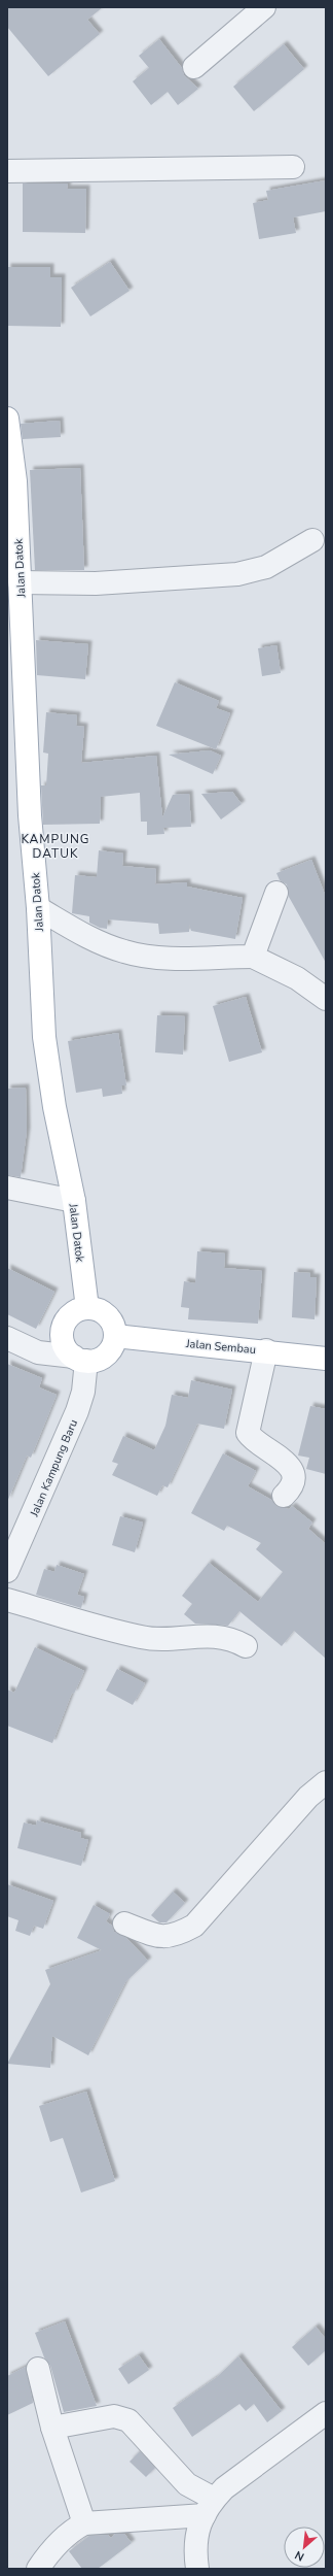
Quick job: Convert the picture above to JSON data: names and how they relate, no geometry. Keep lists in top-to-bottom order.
{
  "streets": {
    "main road": ["Jalan Datok", "Jalan Sembau"],
    "street": ["Jalan Kampung Baru"]
  },
  "crossings": [
    ["Jalan Datok", "Jalan Sembau"],
    ["Jalan Datok", "Jalan Kampung Baru"],
    ["Jalan Sembau", "Jalan Kampung Baru"]
  ],
  "districts": ["KAMPUNG DATUK"],
  "north": "bottom left"
}
